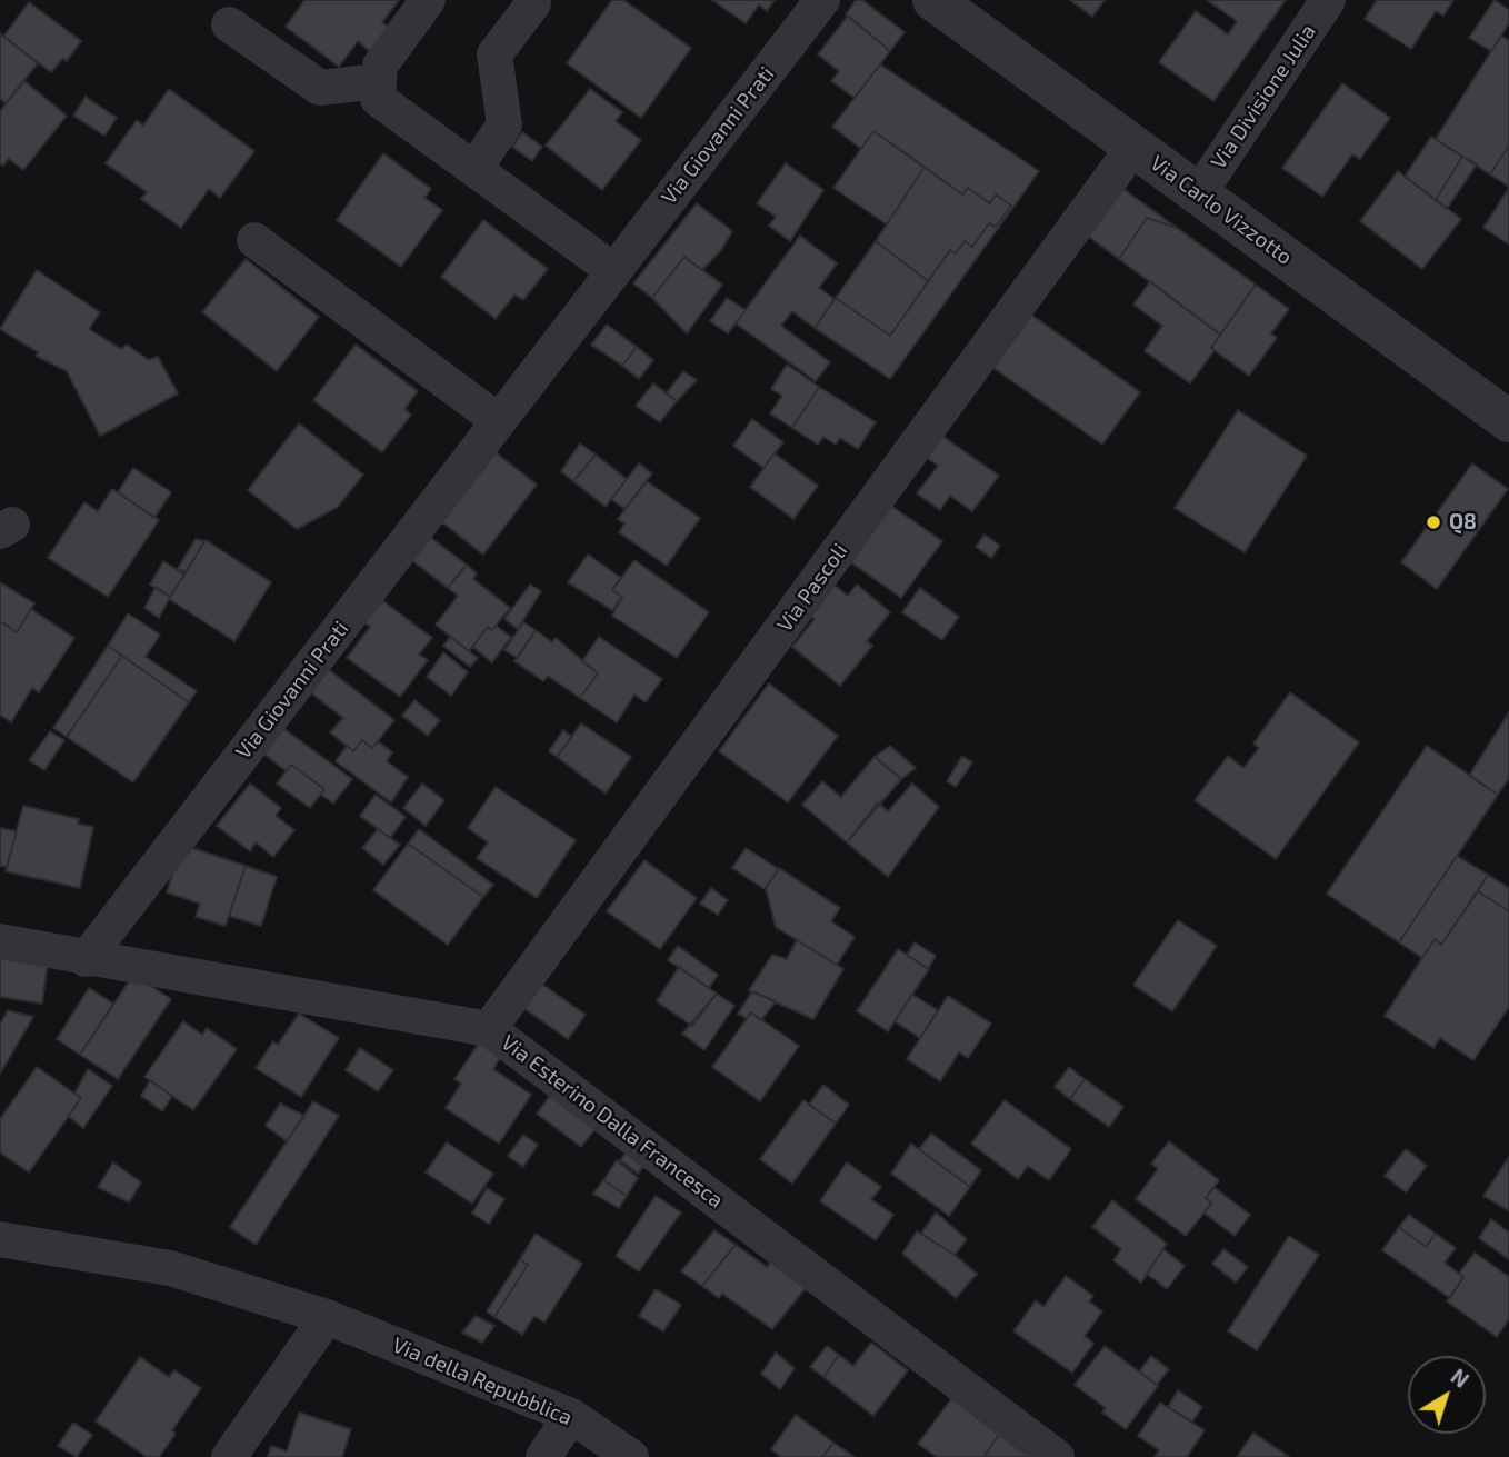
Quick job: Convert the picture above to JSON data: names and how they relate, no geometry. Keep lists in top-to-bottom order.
{
  "streets": {
    "street": [
      "Via Divisione Julia",
      "Via Giovanni Prati",
      "Via Carlo Vizzotto",
      "Via Pascoli",
      "Via Esterino Dalla Francesca",
      "Via della Repubblica"
    ]
  },
  "crossings": [
    ["Via Divisione Julia", "Via Carlo Vizzotto"],
    ["Via Giovanni Prati", "Via Esterino Dalla Francesca"],
    ["Via Carlo Vizzotto", "Via Pascoli"],
    ["Via Pascoli", "Via Esterino Dalla Francesca"]
  ],
  "places": ["Q8"],
  "north": "top right"
}
